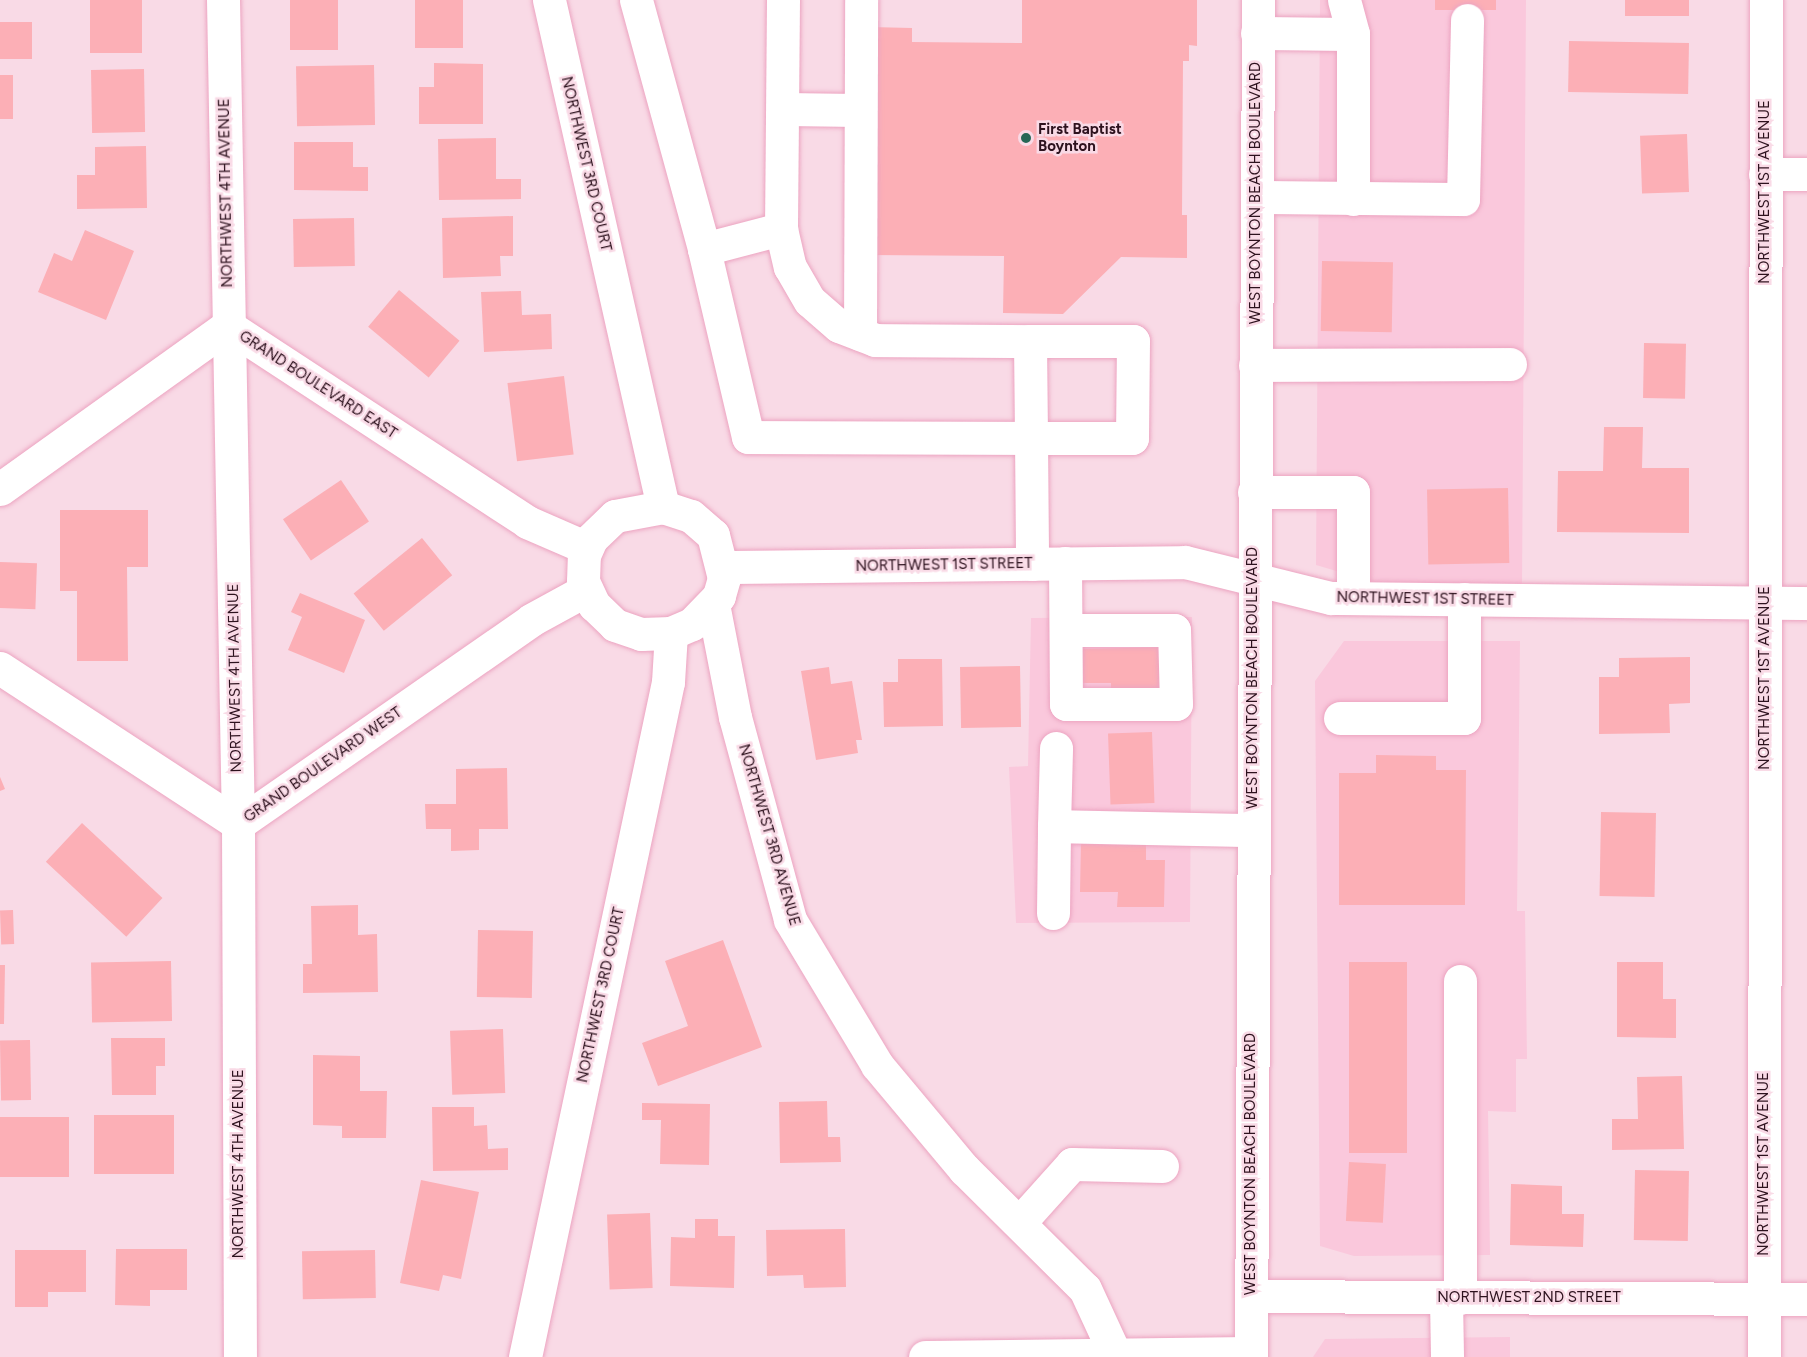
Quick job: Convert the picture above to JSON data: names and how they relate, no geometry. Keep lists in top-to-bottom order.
{
  "streets": {
    "street": [
      "NORTHWEST 3RD COURT",
      "NORTHWEST 1ST AVENUE",
      "NORTHWEST 4TH AVENUE",
      "WEST BOYNTON BEACH BOULEVARD",
      "GRAND BOULEVARD EAST",
      "NORTHWEST 1ST STREET",
      "GRAND BOULEVARD WEST",
      "NORTHWEST 3RD AVENUE",
      "NORTHWEST 2ND STREET"
    ]
  },
  "crossings": [
    ["NORTHWEST 3RD COURT", "GRAND BOULEVARD EAST"],
    ["NORTHWEST 3RD COURT", "NORTHWEST 1ST STREET"],
    ["NORTHWEST 3RD COURT", "GRAND BOULEVARD WEST"],
    ["NORTHWEST 3RD COURT", "NORTHWEST 3RD AVENUE"],
    ["NORTHWEST 1ST AVENUE", "NORTHWEST 1ST STREET"],
    ["NORTHWEST 1ST AVENUE", "NORTHWEST 2ND STREET"],
    ["NORTHWEST 4TH AVENUE", "GRAND BOULEVARD EAST"],
    ["NORTHWEST 4TH AVENUE", "GRAND BOULEVARD WEST"],
    ["WEST BOYNTON BEACH BOULEVARD", "NORTHWEST 1ST STREET"],
    ["WEST BOYNTON BEACH BOULEVARD", "NORTHWEST 2ND STREET"],
    ["GRAND BOULEVARD EAST", "NORTHWEST 1ST STREET"],
    ["GRAND BOULEVARD EAST", "GRAND BOULEVARD WEST"],
    ["GRAND BOULEVARD EAST", "NORTHWEST 3RD AVENUE"],
    ["NORTHWEST 1ST STREET", "GRAND BOULEVARD WEST"],
    ["NORTHWEST 1ST STREET", "NORTHWEST 3RD AVENUE"],
    ["GRAND BOULEVARD WEST", "NORTHWEST 3RD AVENUE"]
  ],
  "places": ["First Baptist Boynton"]
}
